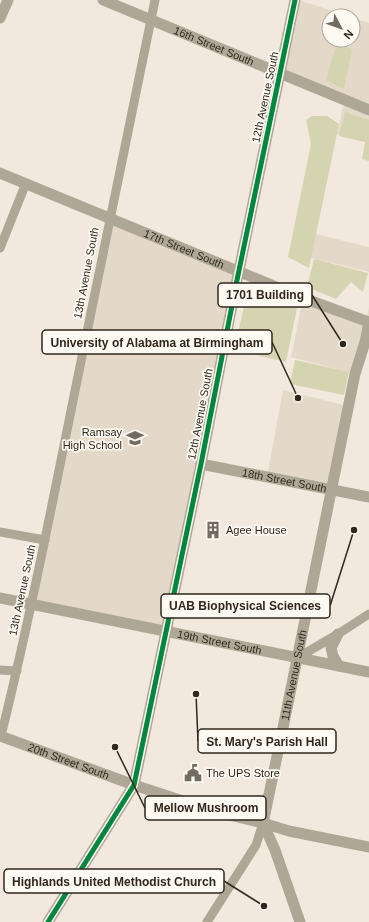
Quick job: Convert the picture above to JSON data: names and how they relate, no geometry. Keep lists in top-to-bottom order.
{
  "streets": {
    "street": [
      "16th Street South",
      "12th Avenue South",
      "17th Street South",
      "13th Avenue South",
      "18th Street South",
      "19th Street South",
      "11th Avenue South",
      "20th Street South"
    ]
  },
  "crossings": [
    ["16th Street South", "12th Avenue South"],
    ["16th Street South", "13th Avenue South"],
    ["12th Avenue South", "17th Street South"],
    ["12th Avenue South", "18th Street South"],
    ["12th Avenue South", "19th Street South"],
    ["12th Avenue South", "20th Street South"],
    ["17th Street South", "13th Avenue South"],
    ["17th Street South", "11th Avenue South"],
    ["13th Avenue South", "19th Street South"],
    ["13th Avenue South", "20th Street South"],
    ["18th Street South", "11th Avenue South"],
    ["19th Street South", "11th Avenue South"],
    ["11th Avenue South", "20th Street South"]
  ],
  "places": {
    "other": [
      "1701 Building",
      "University of Alabama at Birmingham",
      "UAB Biophysical Sciences",
      "St. Mary's Parish Hall",
      "Mellow Mushroom",
      "Highlands United Methodist Church"
    ],
    "school or university": ["Ramsay High School"],
    "building": ["Agee House"],
    "public building": ["The UPS Store"]
  },
  "north": "bottom right"
}
